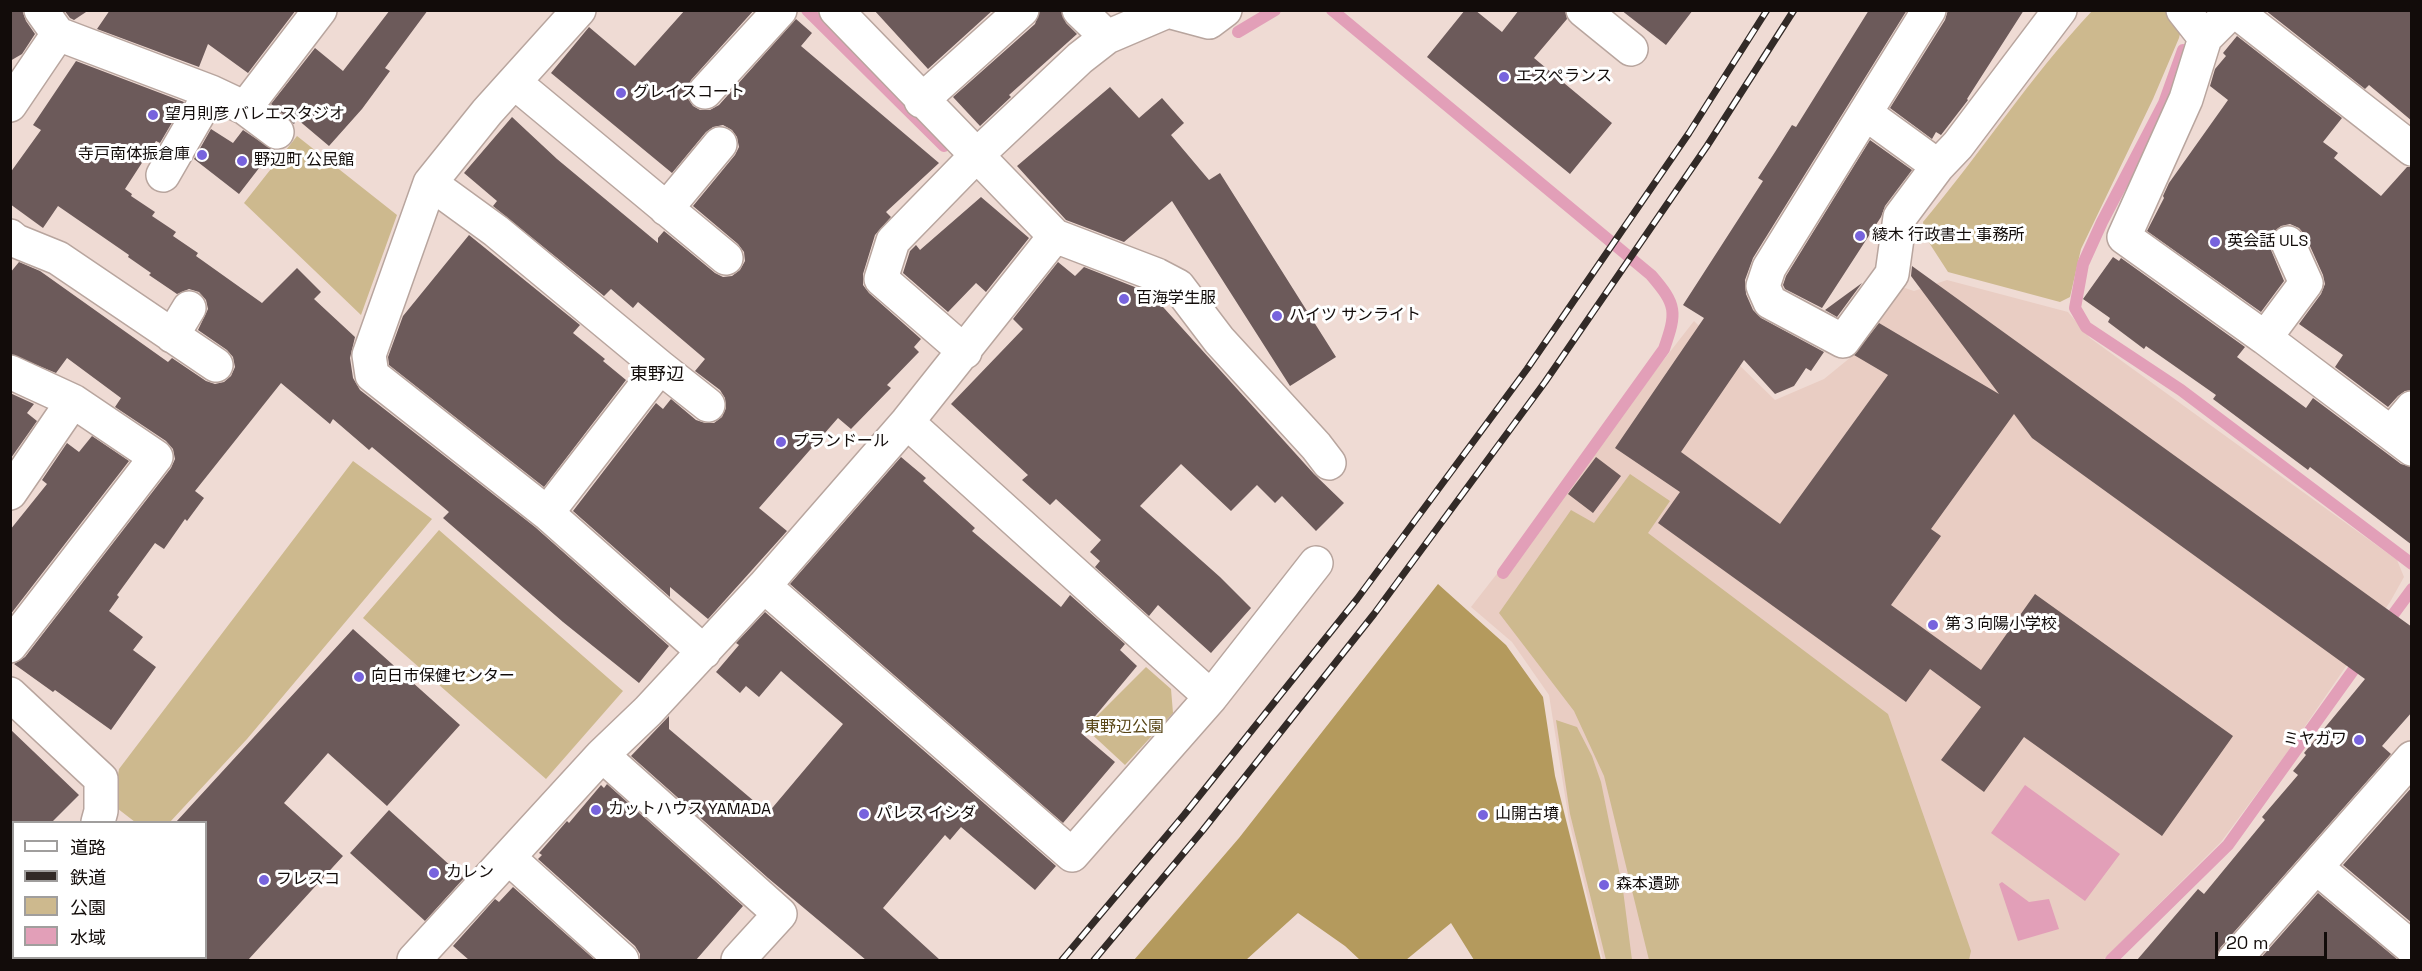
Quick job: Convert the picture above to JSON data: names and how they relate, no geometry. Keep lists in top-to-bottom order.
{
  "districts": ["東野辺"],
  "parks": ["東野辺公園"],
  "places": [
    "エスぺランス",
    "グレイスコート",
    "望月則彦 バレエスタジオ",
    "寺戸南体振倉庫",
    "野辺町 公民館",
    "綾木 行政書士 事務所",
    "英会話 ULS",
    "百海学生服",
    "ハイツ サンライト",
    "プランドール",
    "第３向陽小学校",
    "向日市保健センター",
    "ミヤガワ",
    "カットハウス YAMADA",
    "パレス イシダ",
    "山開古墳",
    "カレン",
    "フレスコ",
    "森本遺跡"
  ],
  "legend": [
    "道路",
    "鉄道",
    "公園",
    "水域"
  ],
  "scale_bar": "20 m"
}
